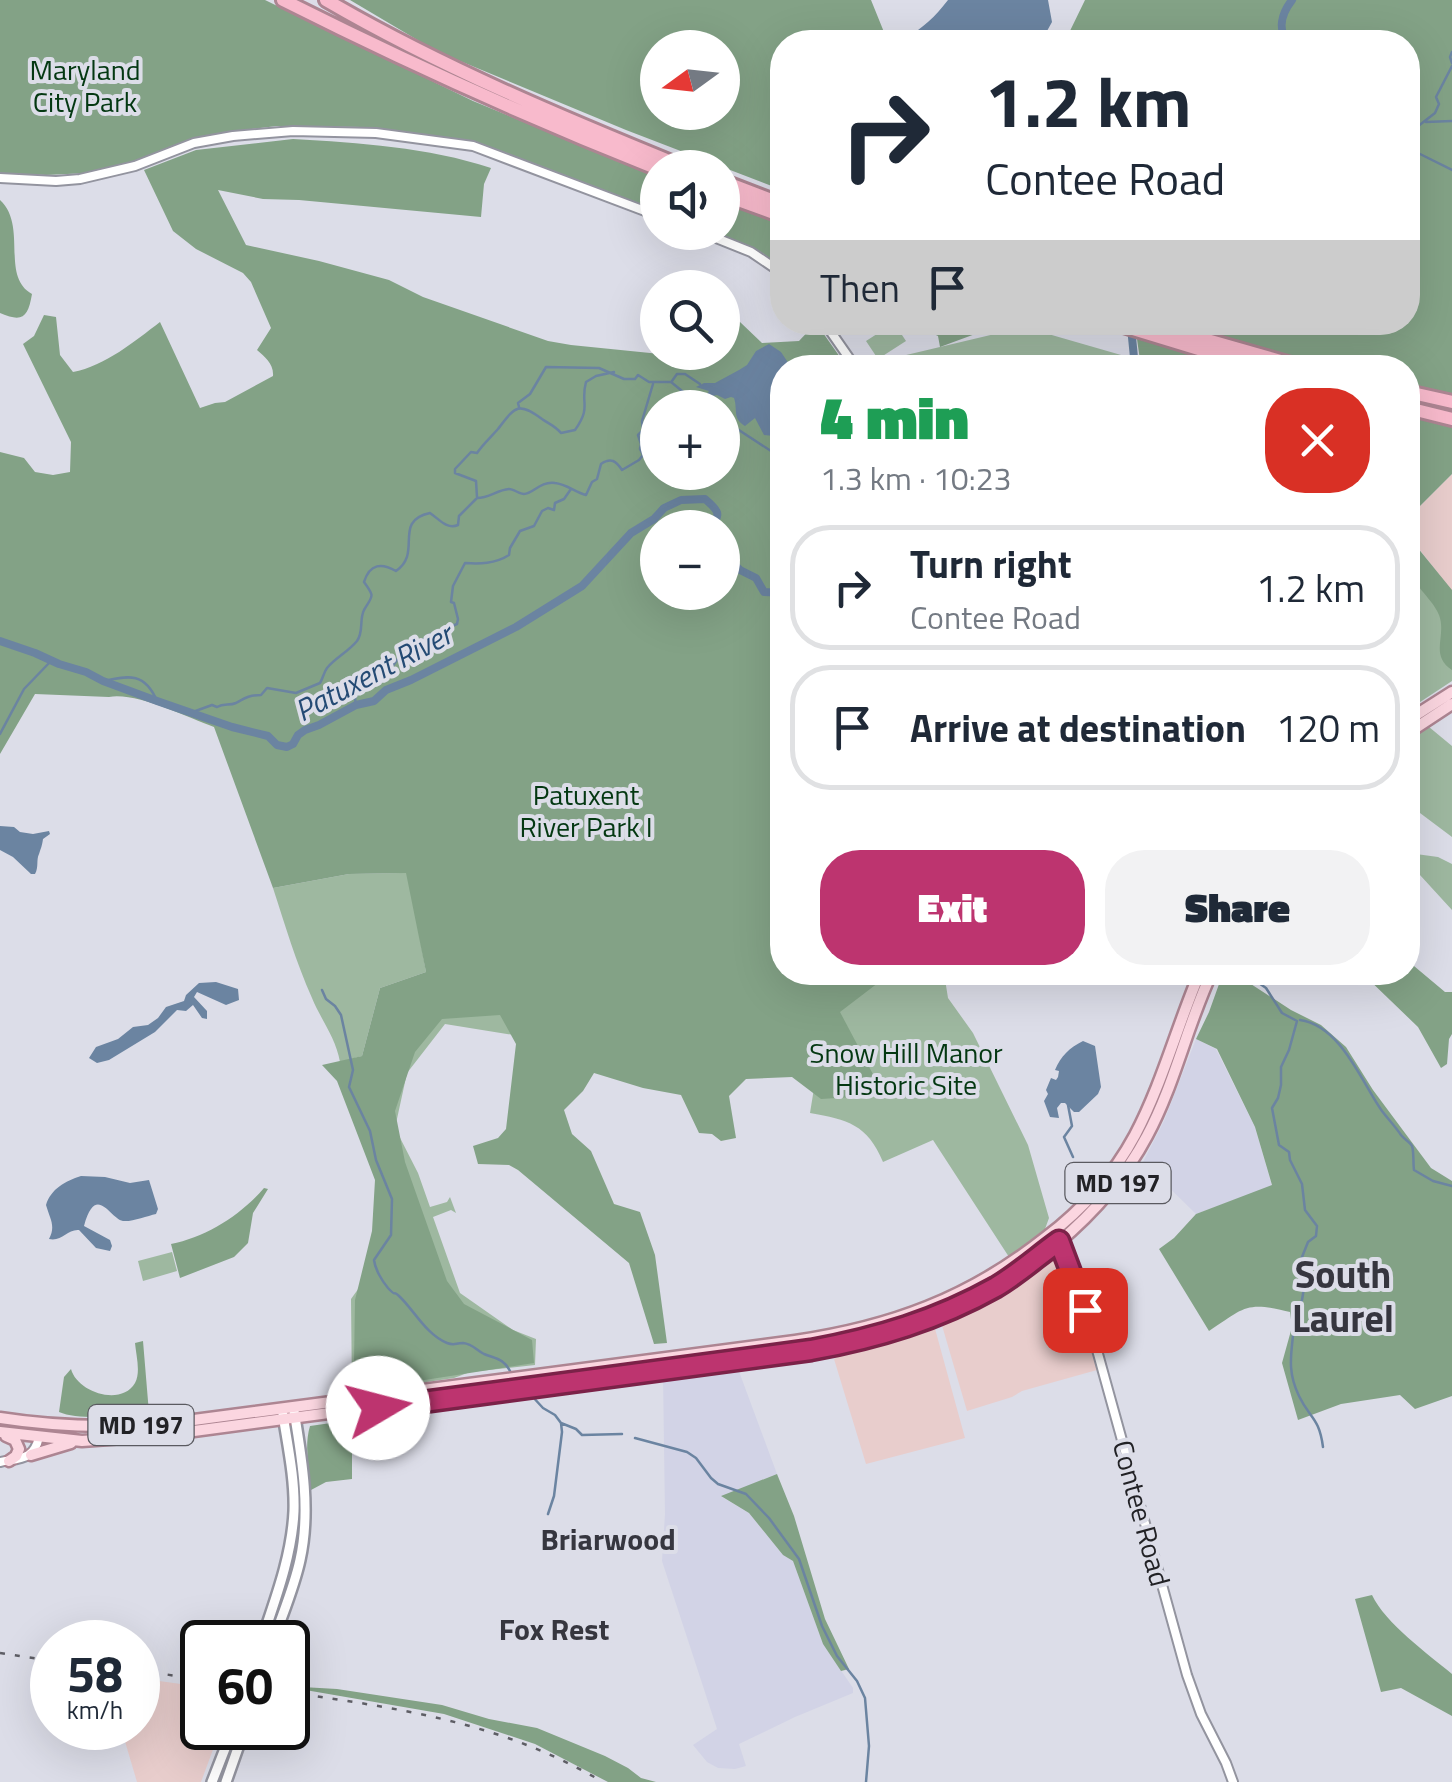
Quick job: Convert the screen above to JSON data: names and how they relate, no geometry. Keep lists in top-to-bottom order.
{
  "streets": {
    "main road": ["MD 197"],
    "street": ["Contee Road"]
  },
  "crossings": [
    ["MD 197", "Contee Road"]
  ],
  "districts": ["South Laurel", "Briarwood", "Fox Rest"],
  "water": ["Patuxent River"],
  "parks": ["Maryland City Park", "Patuxent River Park I", "Snow Hill Manor Historic Site"],
  "north": "left",
  "page": {
    "map_buttons": ["+", "−"],
    "turn": ["1.2 km", "Contee Road"],
    "then": "Then",
    "heading": ["4 min", "1.3 km · 10:23"],
    "list": [
      {
        "name": "Turn right",
        "note": "Contee Road",
        "value": "1.2 km"
      },
      {
        "name": "Arrive at destination",
        "value": "120 m"
      }
    ],
    "buttons": ["Exit", "Share"],
    "speed": "58 km/h",
    "limit": "60"
  }
}
